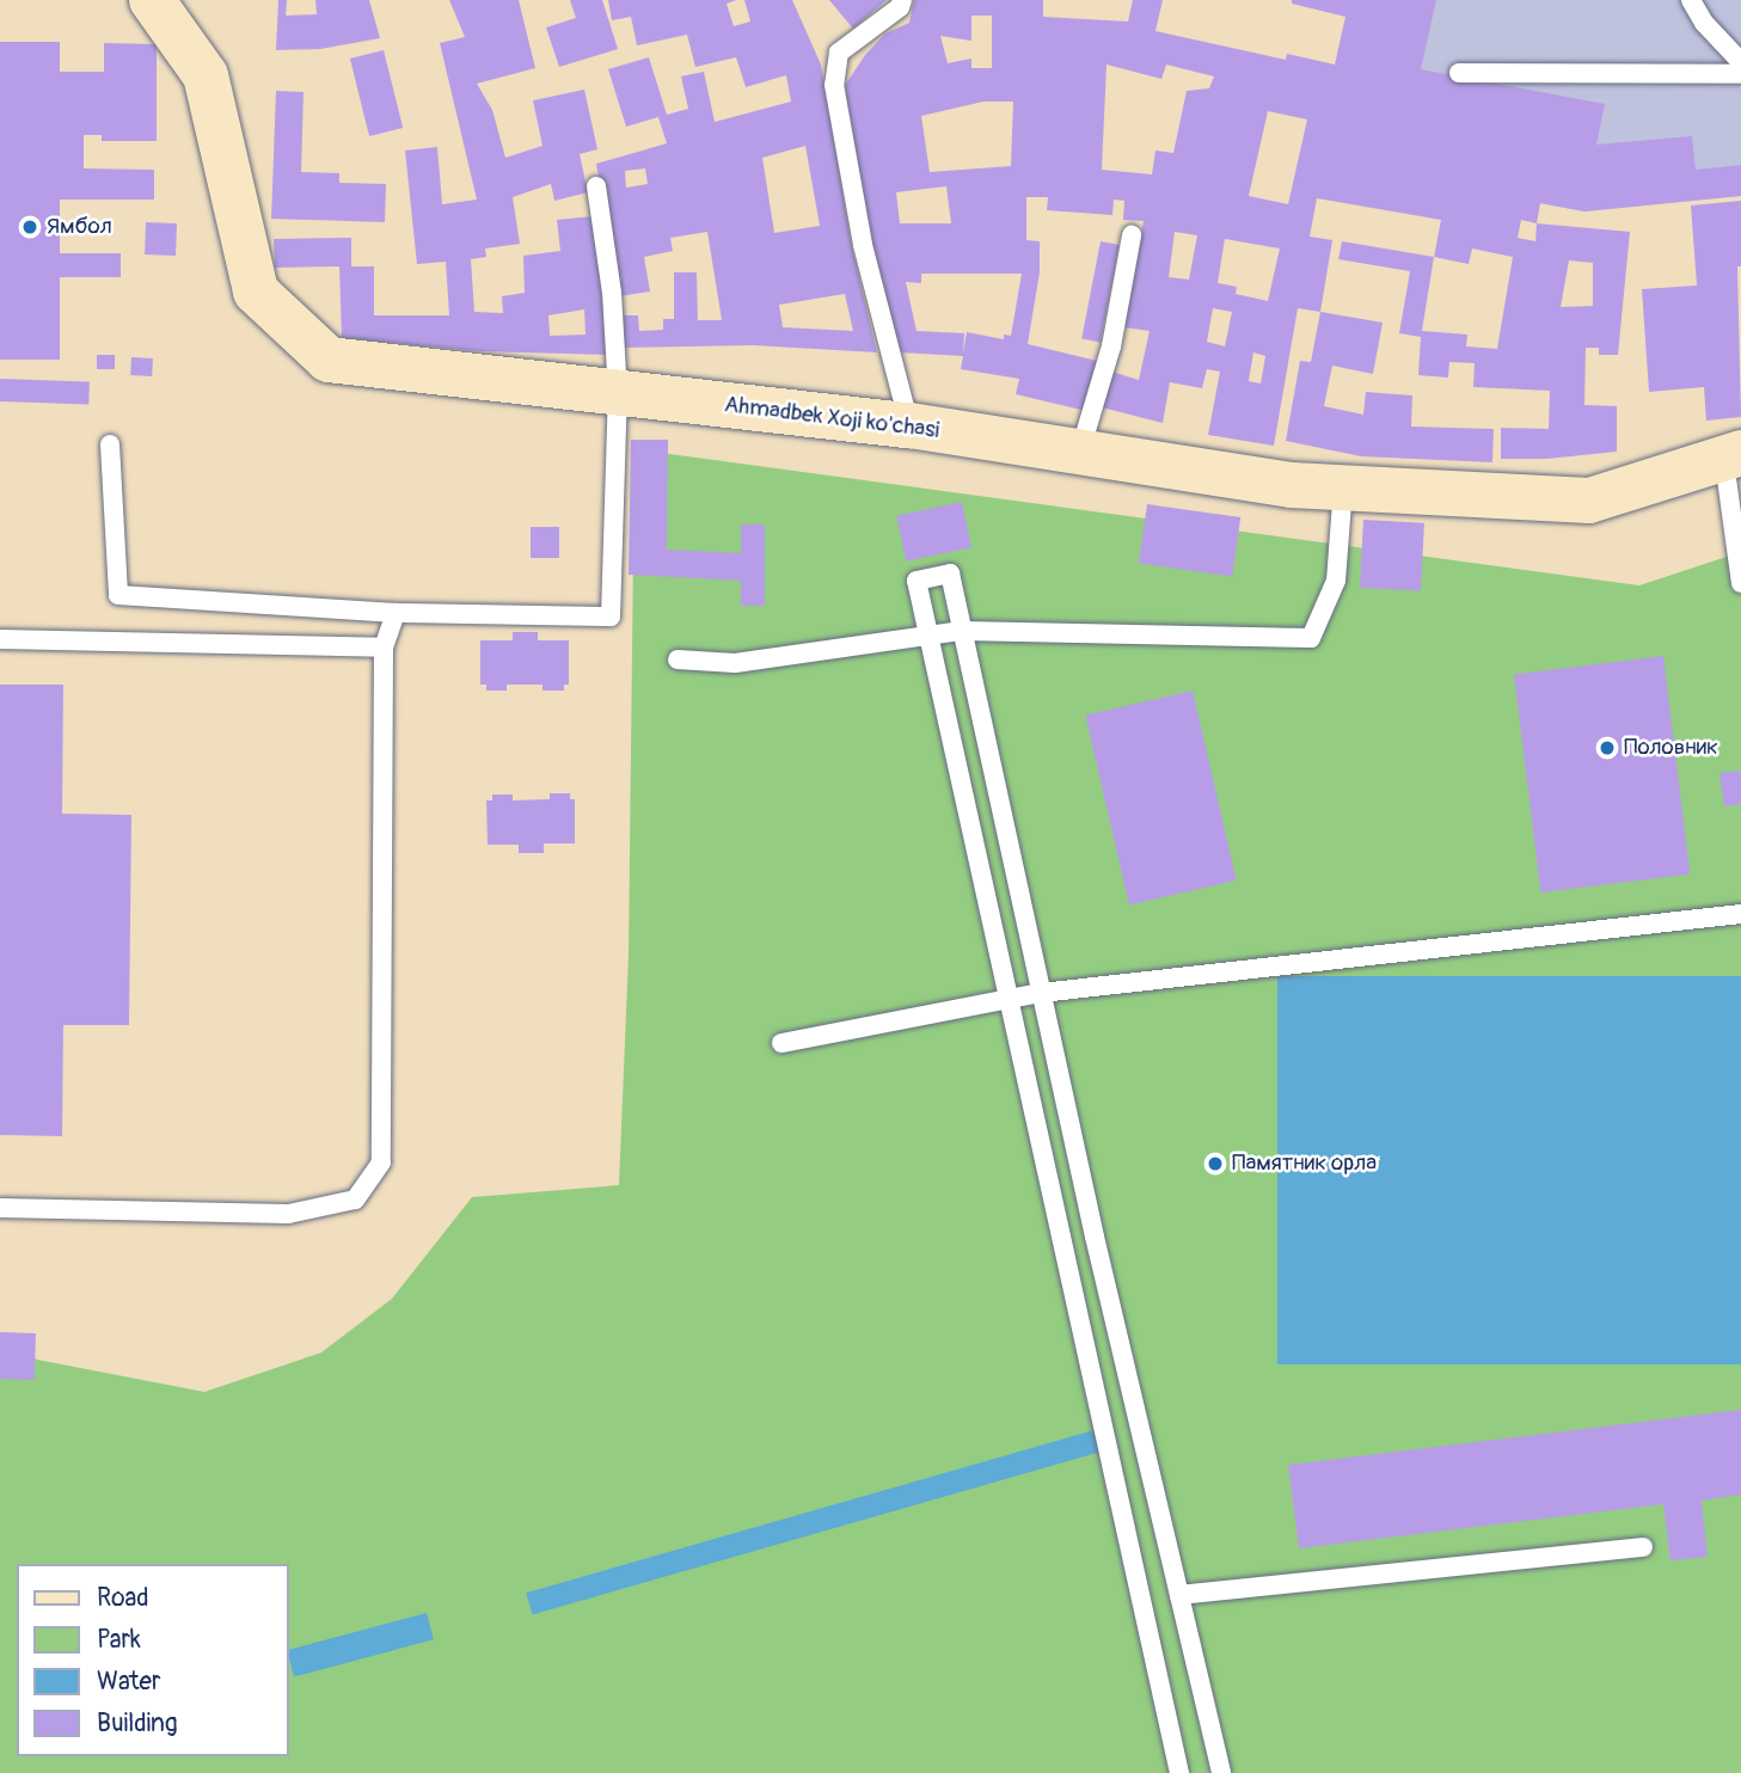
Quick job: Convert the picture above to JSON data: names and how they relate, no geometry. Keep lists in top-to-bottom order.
{
  "streets": {
    "street": ["Ahmadbek Xoji ko'chasi"]
  },
  "places": ["Ямбол", "Половник", "Памятник орла"],
  "legend": [
    "Road",
    "Park",
    "Water",
    "Building"
  ]
}
